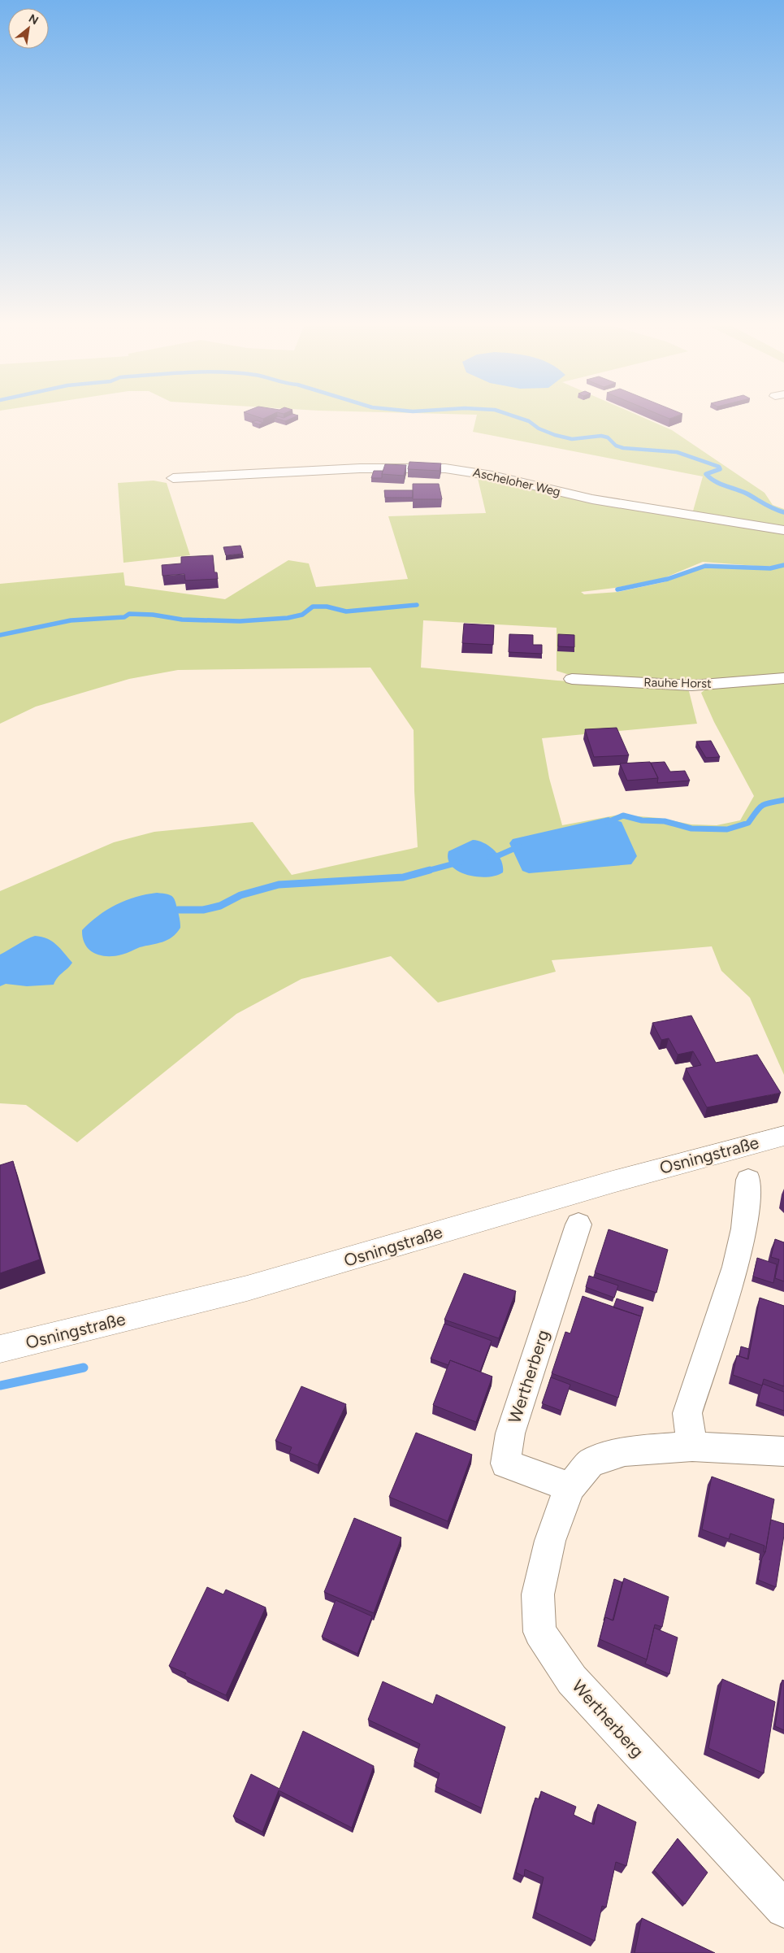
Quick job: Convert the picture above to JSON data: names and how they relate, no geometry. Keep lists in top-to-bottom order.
{
  "streets": {
    "street": [
      "Ascheloher Weg",
      "Rauhe Horst",
      "Osningstraße",
      "Wertherberg"
    ]
  },
  "north": "top right"
}
